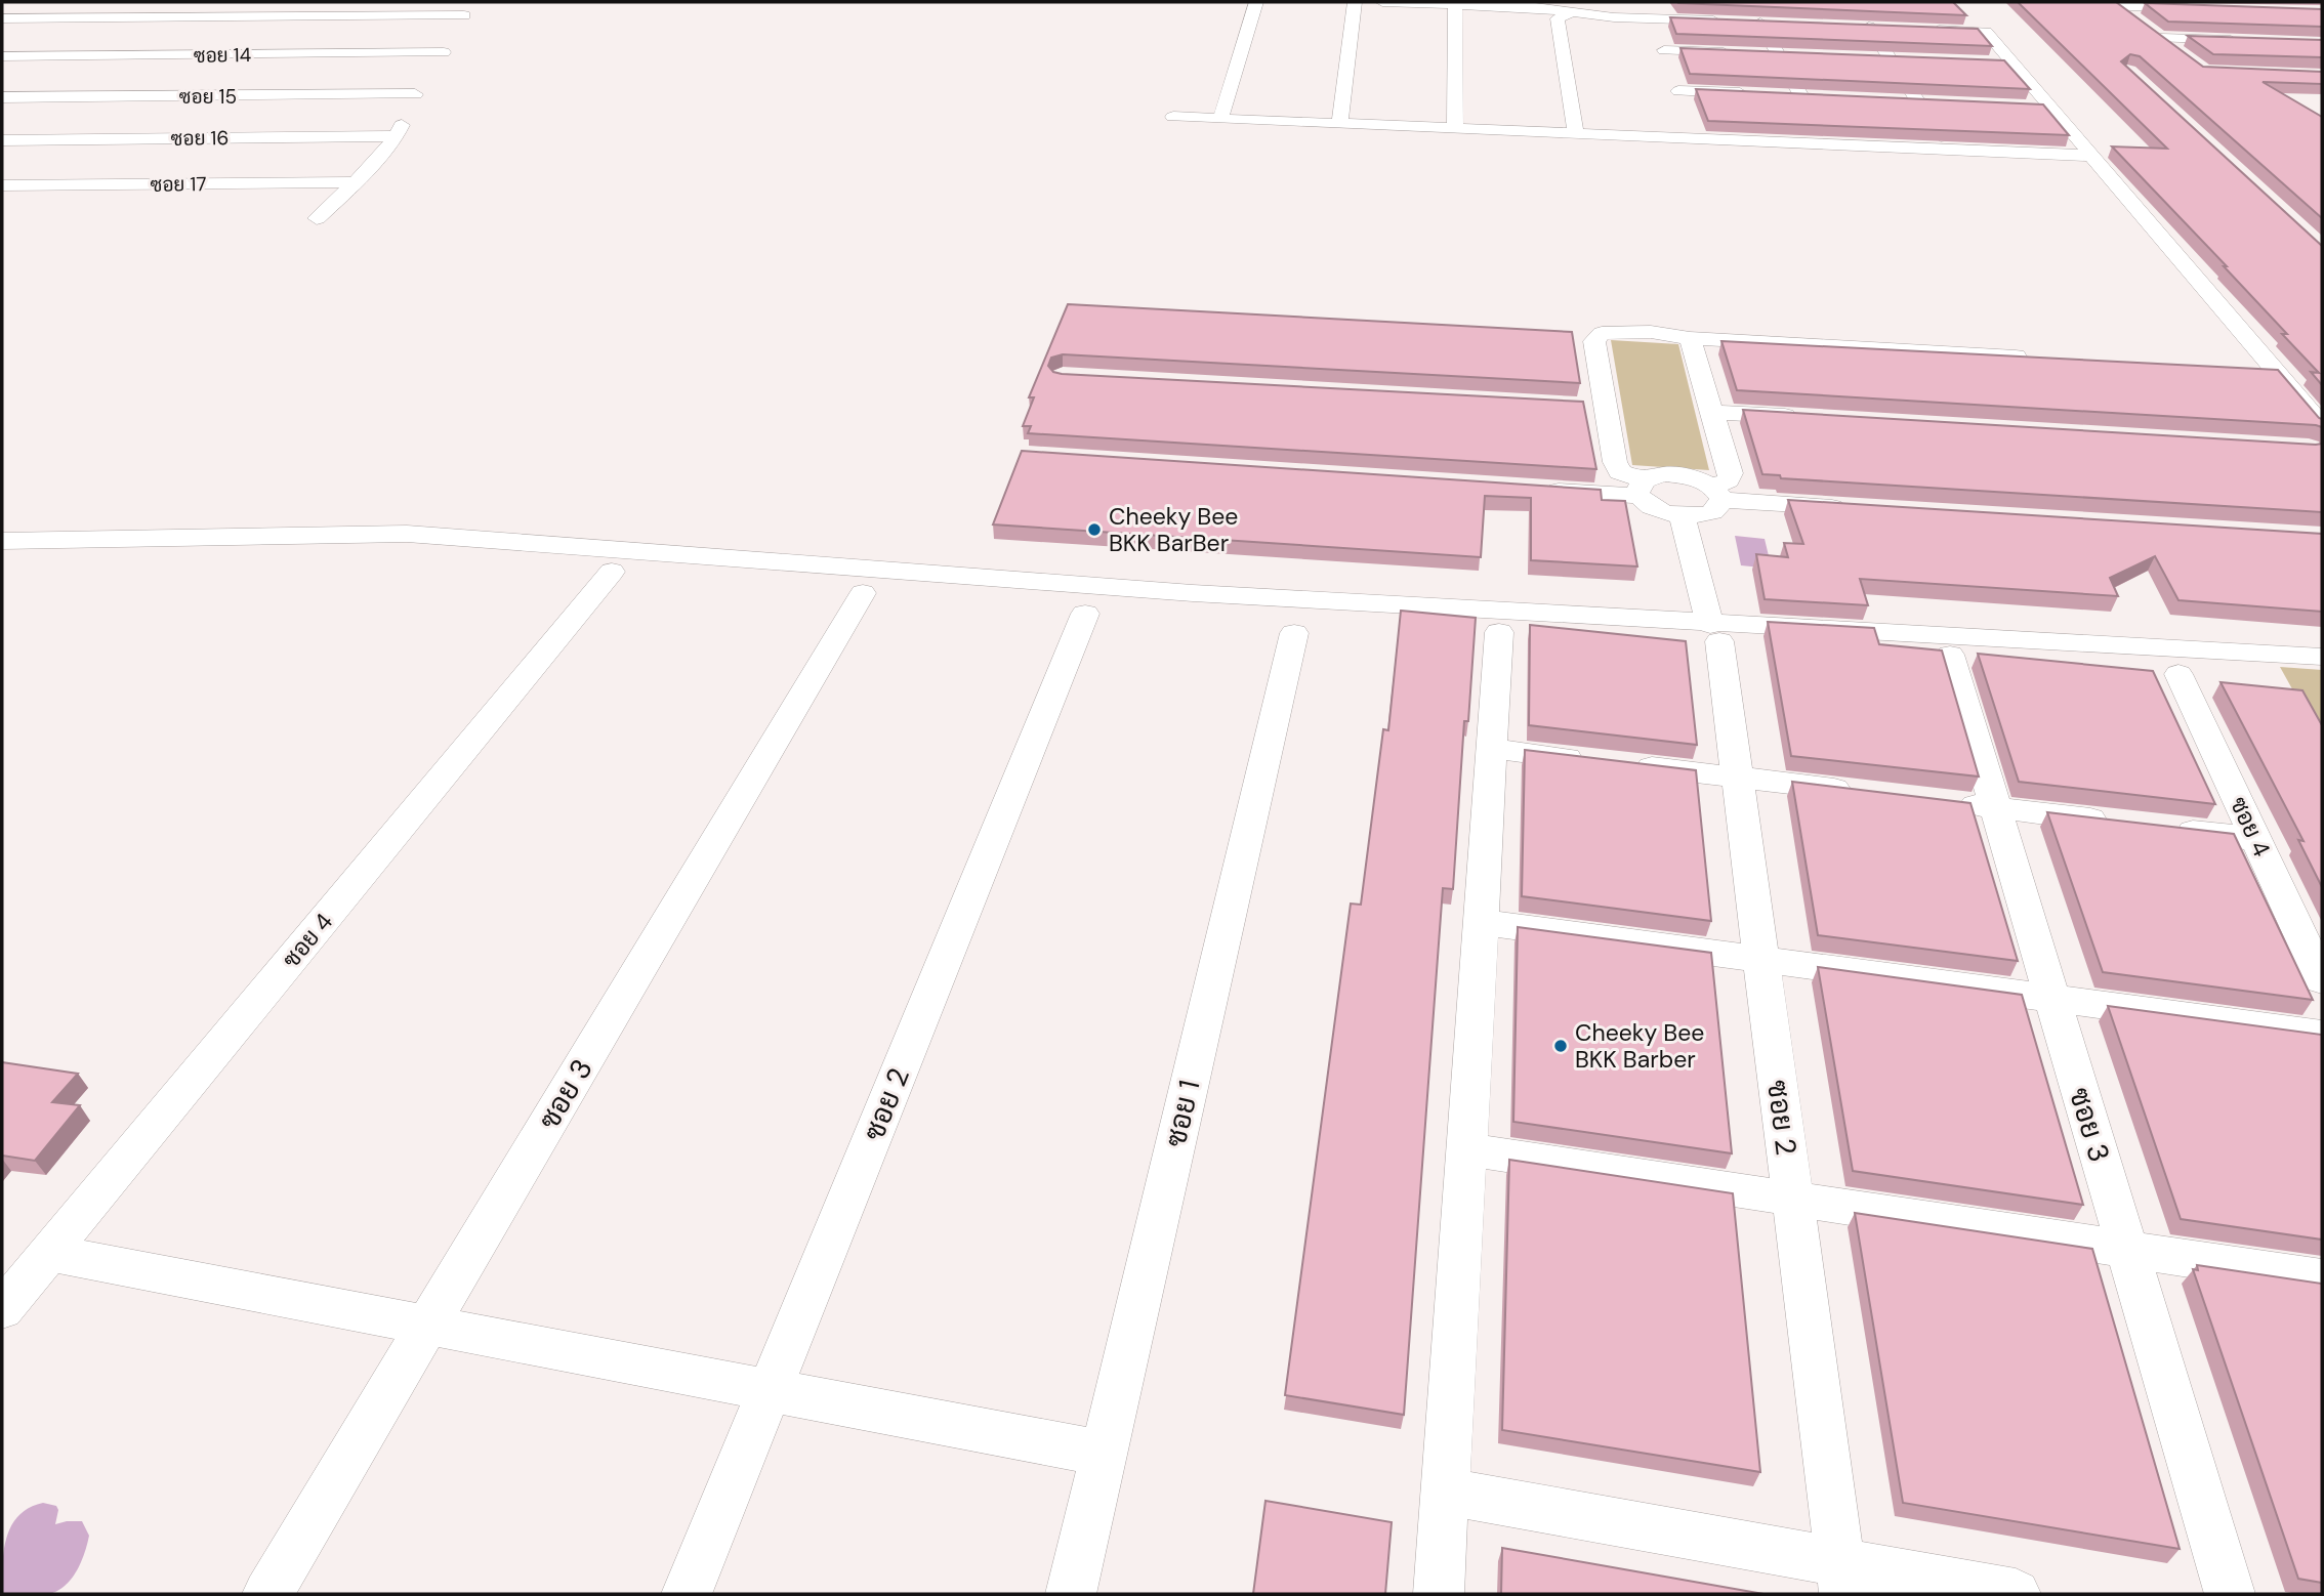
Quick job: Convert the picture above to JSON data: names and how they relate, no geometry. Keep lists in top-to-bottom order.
{
  "streets": {
    "street": [
      "ซอย 14",
      "ซอย 15",
      "ซอย 16",
      "ซอย 17",
      "ซอย 4",
      "ซอย 3",
      "ซอย 2",
      "ซอย 1"
    ]
  },
  "places": ["Cheeky Bee BKK BarBer", "Cheeky Bee BKK Barber"]
}
